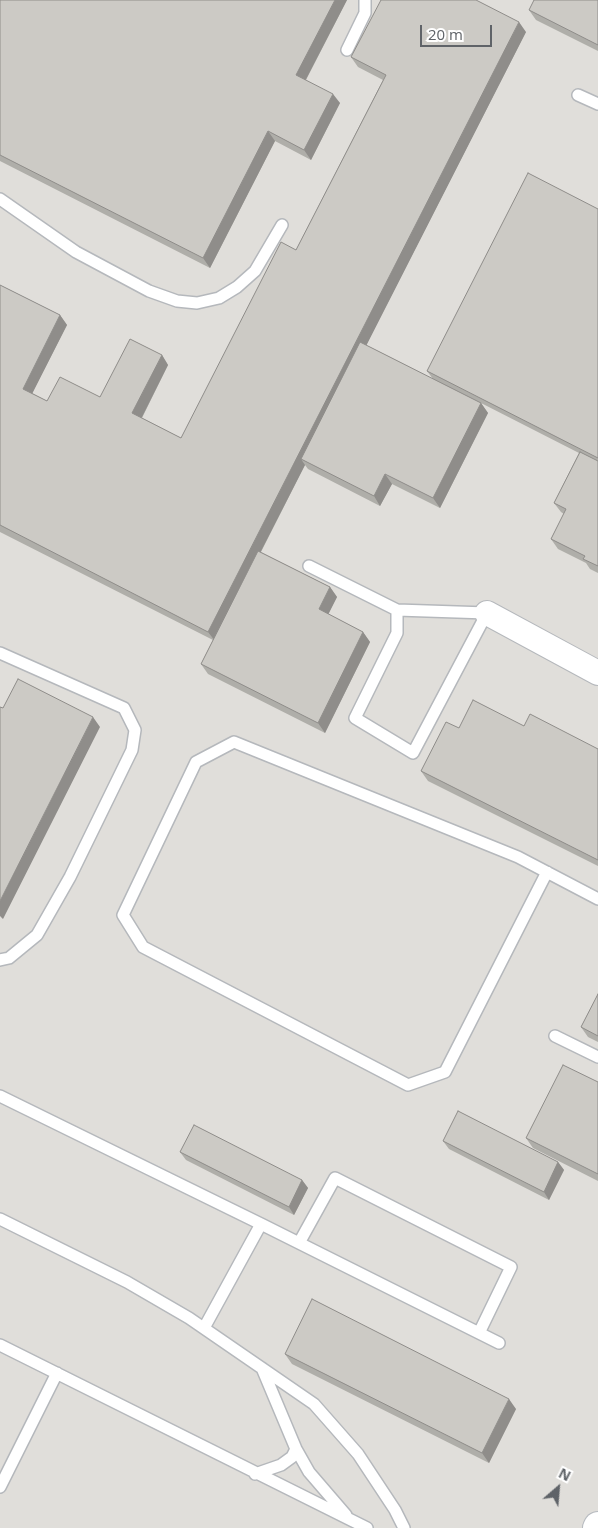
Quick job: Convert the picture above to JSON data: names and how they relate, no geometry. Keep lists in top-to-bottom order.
{
  "scale_bar": "20 m",
  "north": "top right"
}
